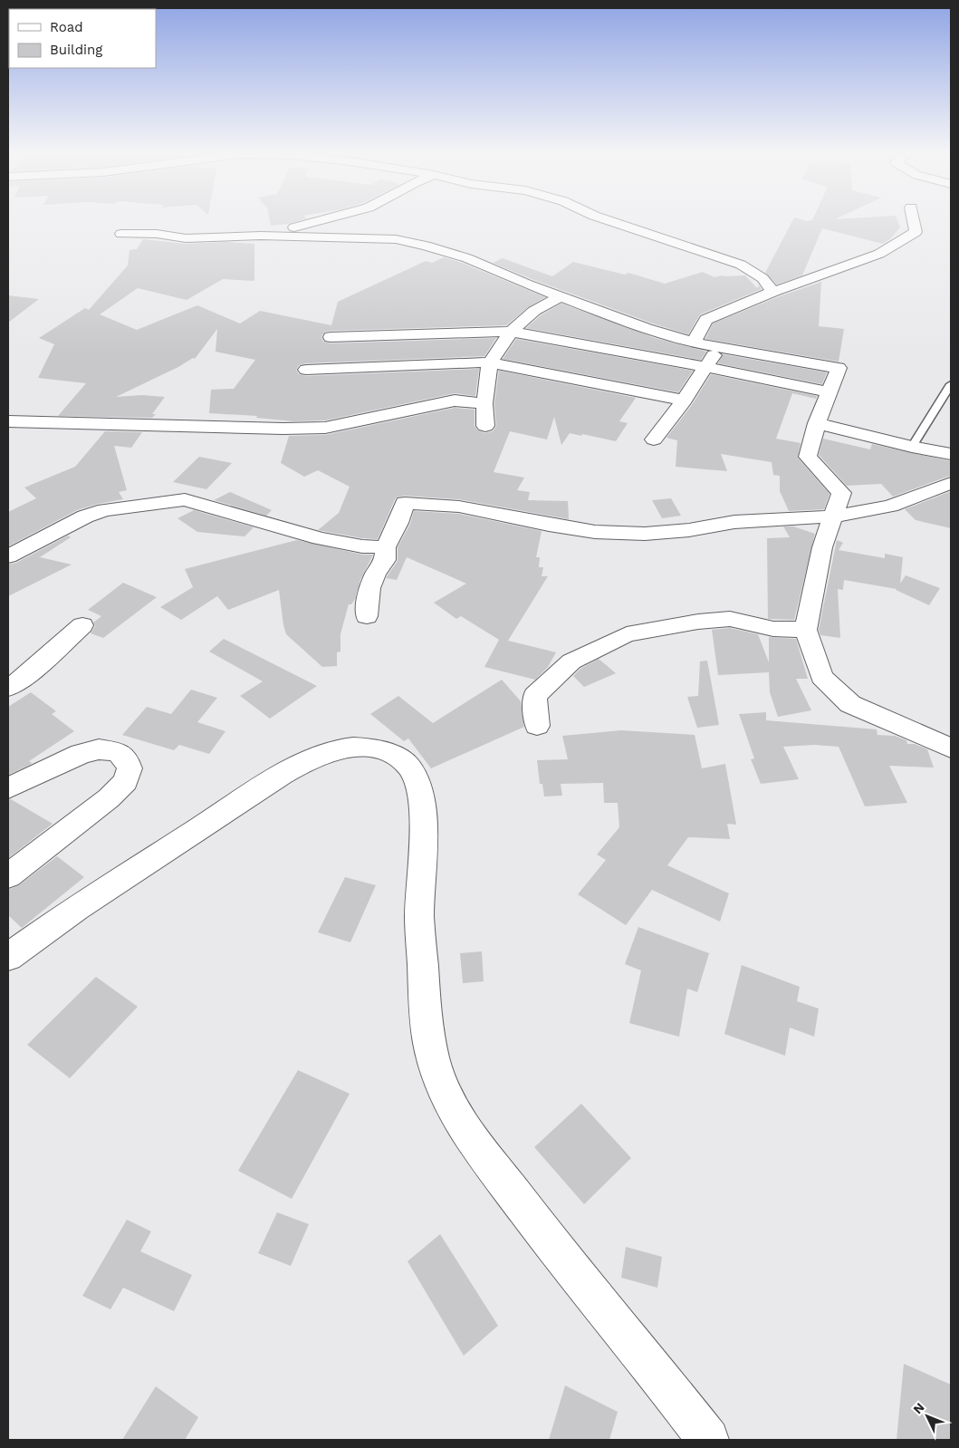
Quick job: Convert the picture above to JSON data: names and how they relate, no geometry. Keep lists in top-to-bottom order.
{
  "legend": ["Road", "Building"],
  "north": "top left"
}
